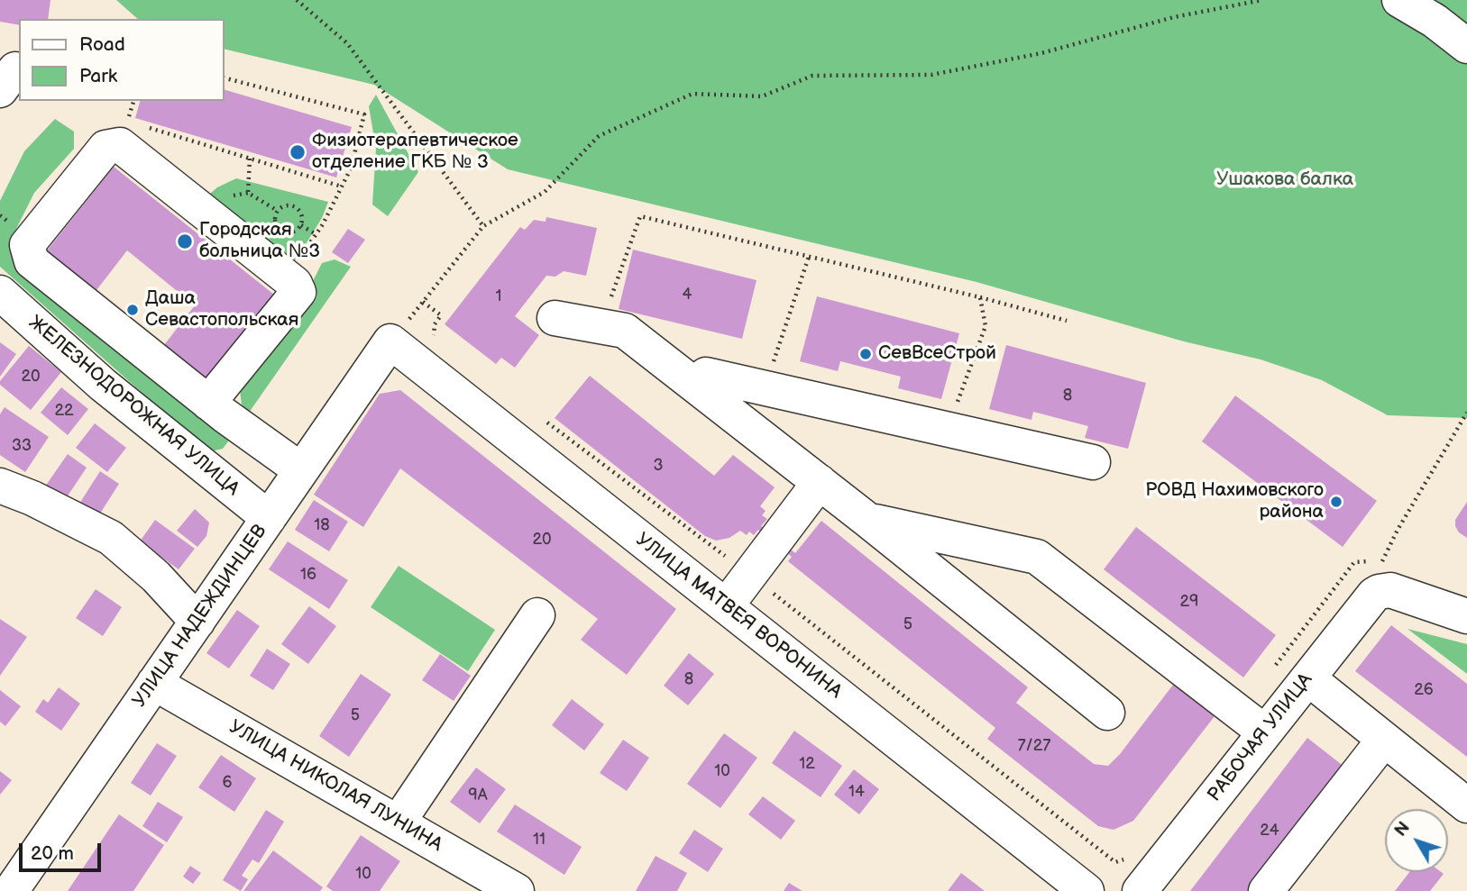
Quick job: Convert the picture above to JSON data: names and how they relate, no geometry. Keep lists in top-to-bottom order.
{
  "streets": {
    "street": [
      "ЖЕЛЕЗНОДОРОЖНАЯ УЛИЦА",
      "УЛИЦА НАДЕЖДИНЦЕВ",
      "УЛИЦА МАТВЕЯ ВОРОНИНА",
      "РАБОЧАЯ УЛИЦА",
      "УЛИЦА НИКОЛАЯ ЛУНИНА"
    ]
  },
  "crossings": [
    ["ЖЕЛЕЗНОДОРОЖНАЯ УЛИЦА", "УЛИЦА НАДЕЖДИНЦЕВ"],
    ["УЛИЦА НАДЕЖДИНЦЕВ", "УЛИЦА МАТВЕЯ ВОРОНИНА"],
    ["УЛИЦА НАДЕЖДИНЦЕВ", "УЛИЦА НИКОЛАЯ ЛУНИНА"]
  ],
  "parks": ["Ушакова балка"],
  "places": [
    "Физиотерапевтическое отделение ГКБ № 3",
    "Городская больница №3",
    "Даша Севастопольская",
    "СевВсеСтрой",
    "РОВД Нахимовского района"
  ],
  "house_numbers": [
    "4",
    "1",
    "20",
    "8",
    "22",
    "33",
    "3",
    "18",
    "20",
    "16",
    "29",
    "5",
    "8",
    "26",
    "5",
    "7/27",
    "12",
    "10",
    "6",
    "14",
    "9А",
    "24",
    "11",
    "10"
  ],
  "legend": ["Road", "Park"],
  "scale_bar": "20 m",
  "north": "top left"
}
